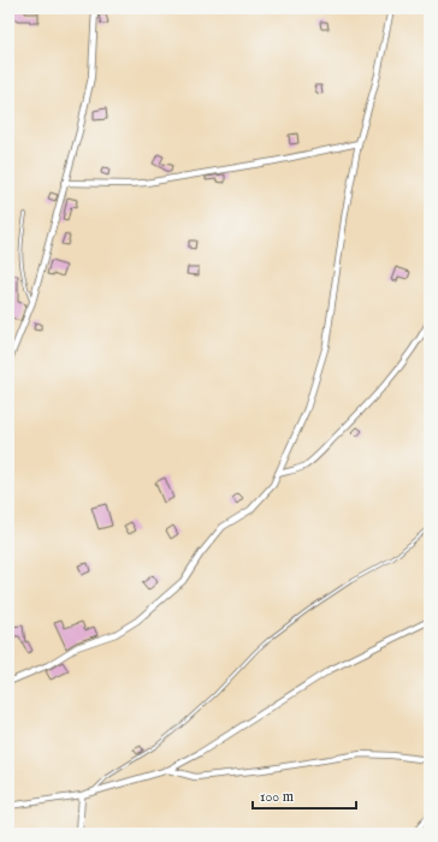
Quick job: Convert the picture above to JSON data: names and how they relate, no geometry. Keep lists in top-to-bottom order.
{
  "scale_bar": "100 m"
}
